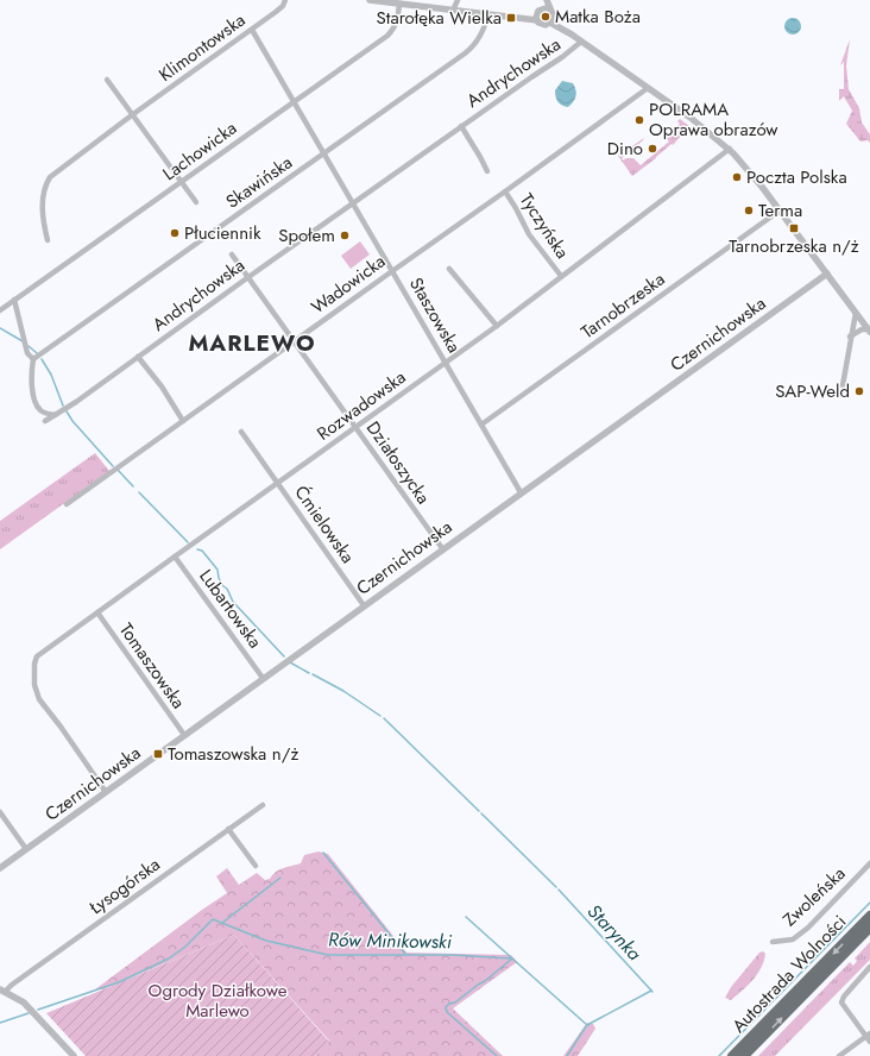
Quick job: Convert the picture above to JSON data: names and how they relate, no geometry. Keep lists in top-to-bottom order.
{
  "streets": {
    "highway": ["Autostrada Wolności"],
    "street": [
      "Klimontowska",
      "Andrychowska",
      "Lachowicka",
      "Skawińska",
      "Tyczyńska",
      "Wadowicka",
      "Tarnobrzeska",
      "Staszowska",
      "Czernichowska",
      "Rozwadowska",
      "Działoszycka",
      "Ćmielowska",
      "Lubartowska",
      "Tomaszowska",
      "Łysogórska",
      "Zwoleńska"
    ]
  },
  "crossings": [
    ["Klimontowska", "Staszowska"],
    ["Andrychowska", "Staszowska"],
    ["Andrychowska", "Działoszycka"],
    ["Lachowicka", "Staszowska"],
    ["Skawińska", "Staszowska"],
    ["Tyczyńska", "Wadowicka"],
    ["Tyczyńska", "Rozwadowska"],
    ["Wadowicka", "Staszowska"],
    ["Wadowicka", "Działoszycka"],
    ["Tarnobrzeska", "Staszowska"],
    ["Staszowska", "Czernichowska"],
    ["Staszowska", "Rozwadowska"],
    ["Czernichowska", "Rozwadowska"],
    ["Czernichowska", "Działoszycka"],
    ["Czernichowska", "Ćmielowska"],
    ["Czernichowska", "Lubartowska"],
    ["Czernichowska", "Tomaszowska"],
    ["Rozwadowska", "Działoszycka"],
    ["Rozwadowska", "Ćmielowska"],
    ["Rozwadowska", "Lubartowska"],
    ["Rozwadowska", "Tomaszowska"]
  ],
  "districts": ["MARLEWO"],
  "water": ["Starynka", "Rów Minikowski"],
  "parks": ["Ogrody Działkowe Marlewo"],
  "places": {
    "other": [
      "Matka Boża",
      "POLRAMA Oprawa obrazów",
      "Dino",
      "Poczta Polska",
      "Terma",
      "Płuciennik",
      "Społem",
      "SAP-Weld"
    ],
    "transit": ["Starołęka Wielka", "Tarnobrzeska n/ż", "Tomaszowska n/ż"]
  }
}
